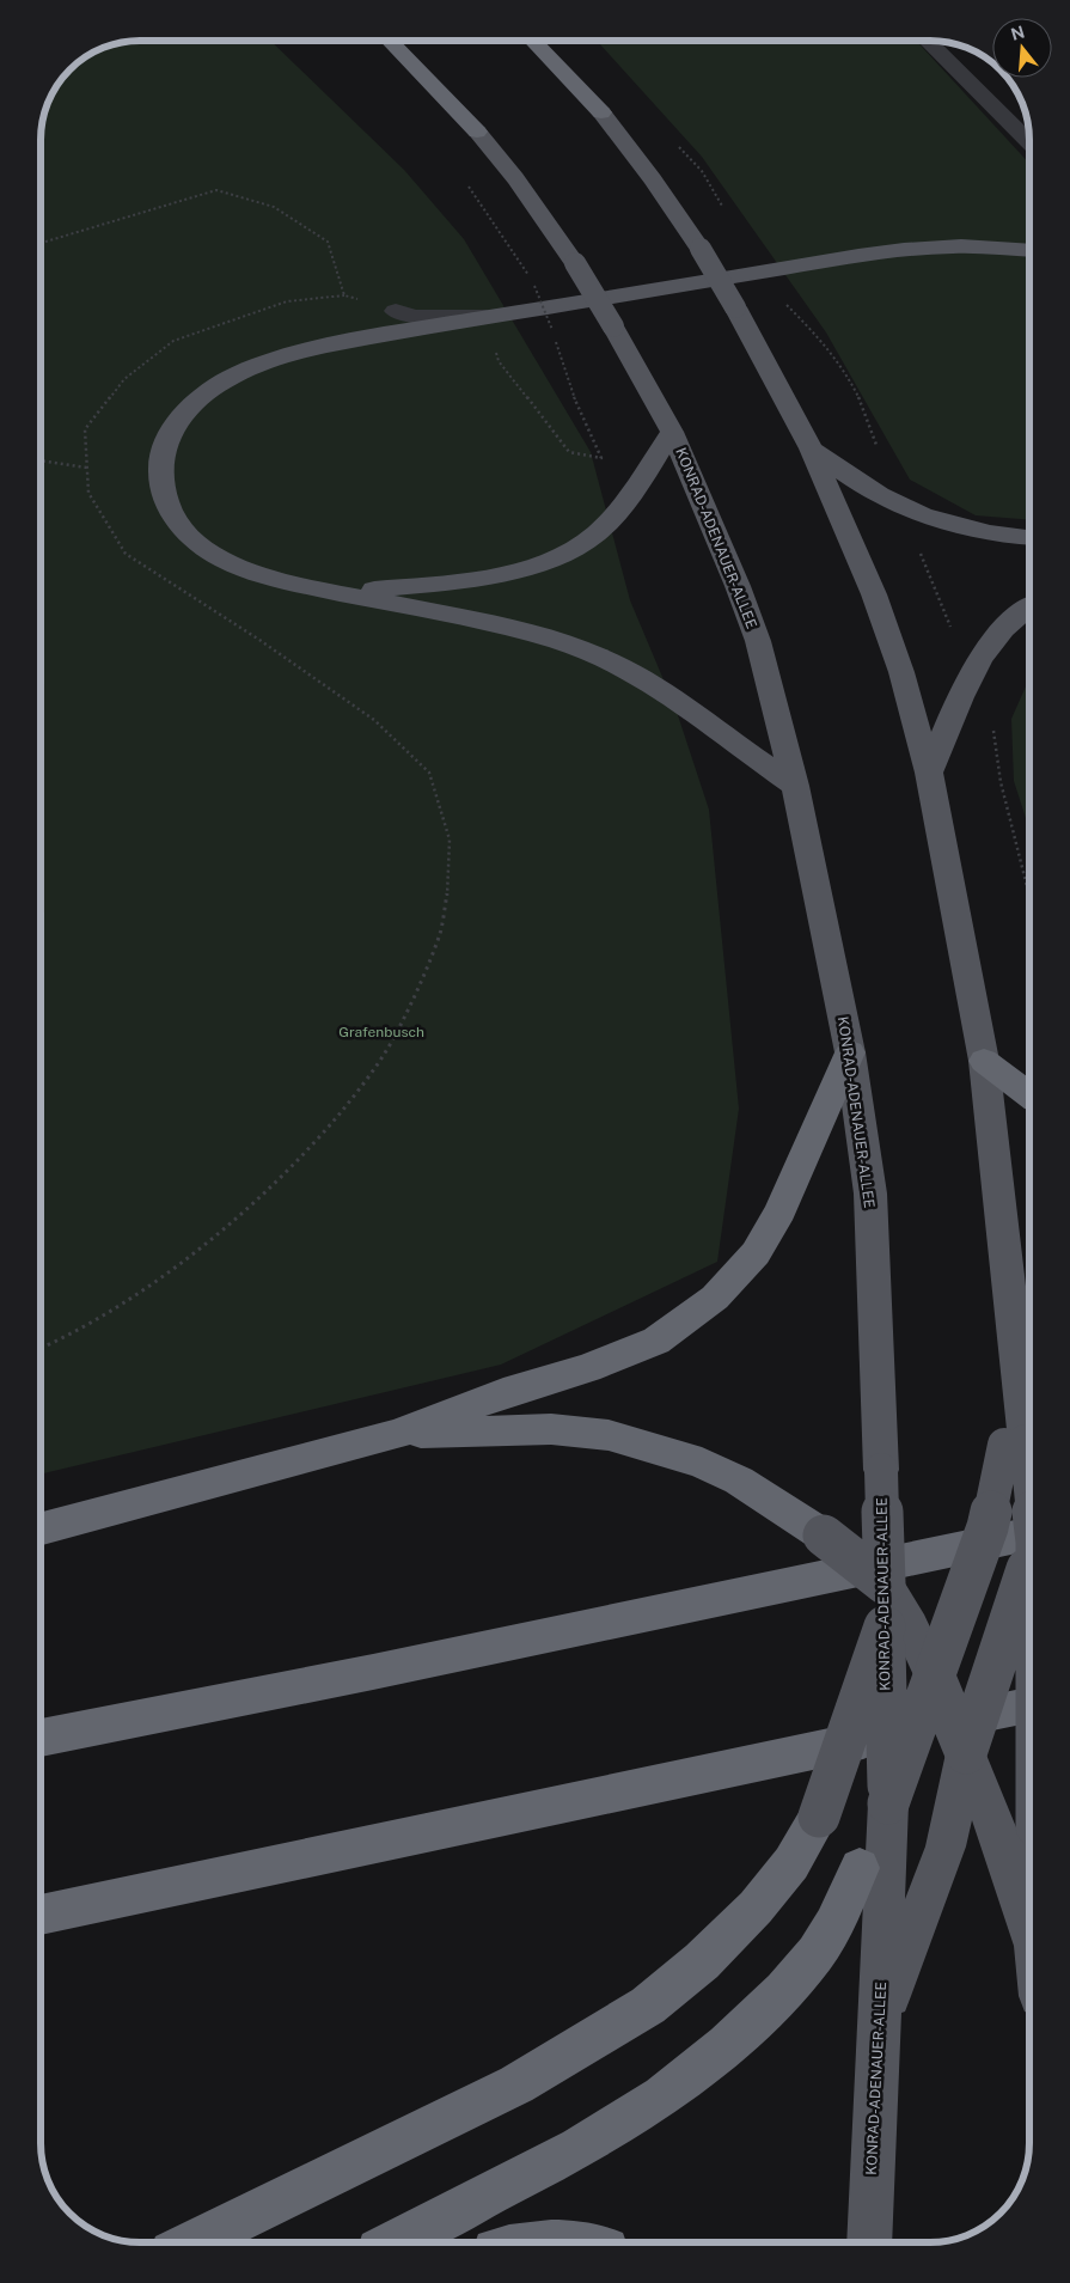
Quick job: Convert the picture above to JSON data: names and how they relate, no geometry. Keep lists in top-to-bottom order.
{
  "streets": {
    "main road": ["KONRAD-ADENAUER-ALLEE"]
  },
  "parks": ["Grafenbusch"],
  "north": "top"
}
